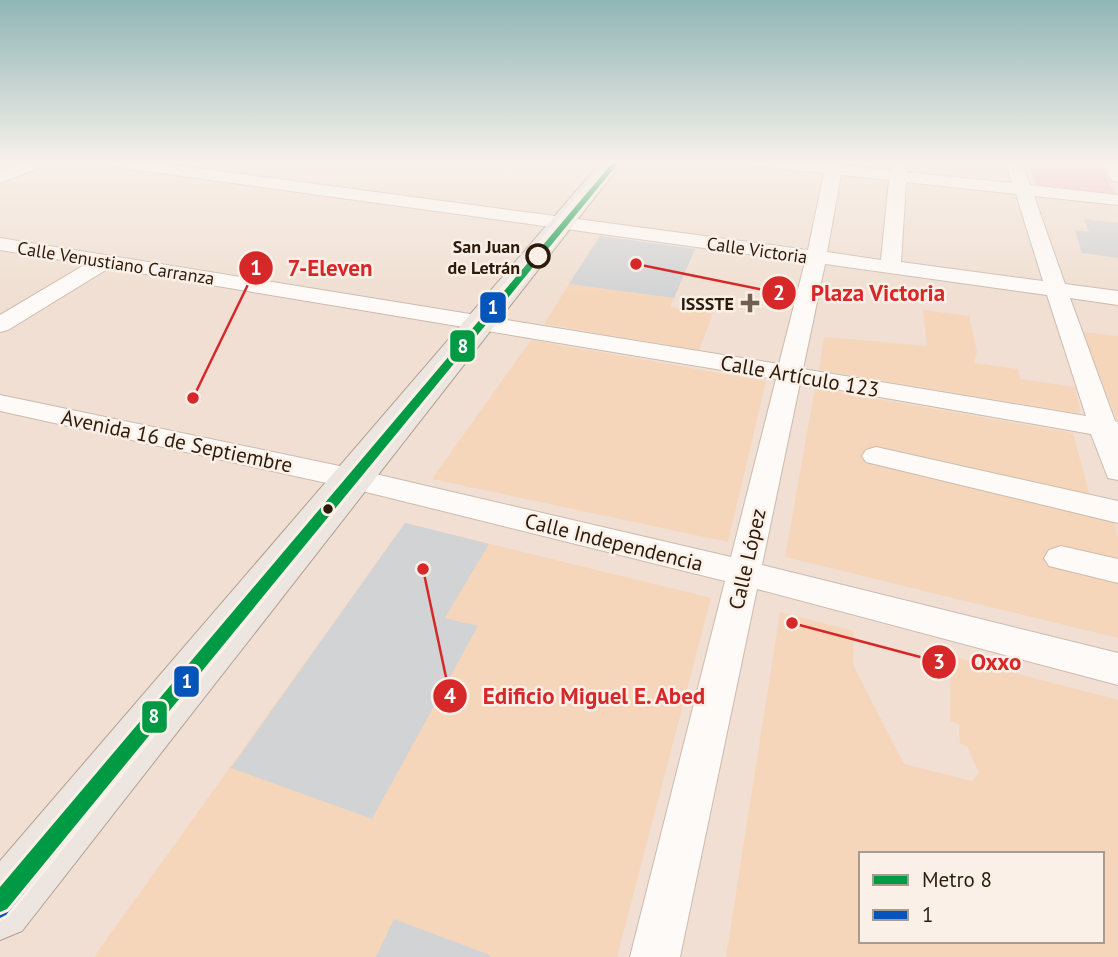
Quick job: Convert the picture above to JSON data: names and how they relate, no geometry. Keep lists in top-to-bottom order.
{
  "streets": {
    "street": [
      "Calle Victoria",
      "Calle Venustiano Carranza",
      "Calle Artículo 123",
      "Avenida 16 de Septiembre",
      "Calle Independencia",
      "Calle López"
    ]
  },
  "crossings": [
    ["Calle Victoria", "Calle López"],
    ["Calle Venustiano Carranza", "Calle Artículo 123"],
    ["Calle Artículo 123", "Calle López"],
    ["Avenida 16 de Septiembre", "Calle Independencia"],
    ["Calle Independencia", "Calle López"]
  ],
  "places": {
    "other": [
      "San Juan de Letrán",
      "Plaza Victoria",
      "7-Eleven",
      "Edificio Miguel E. Abed",
      "Oxxo"
    ],
    "health": ["ISSSTE"]
  },
  "lines": ["metro line 8", "transit line 1"],
  "legend": ["Metro 8", "1"]
}
